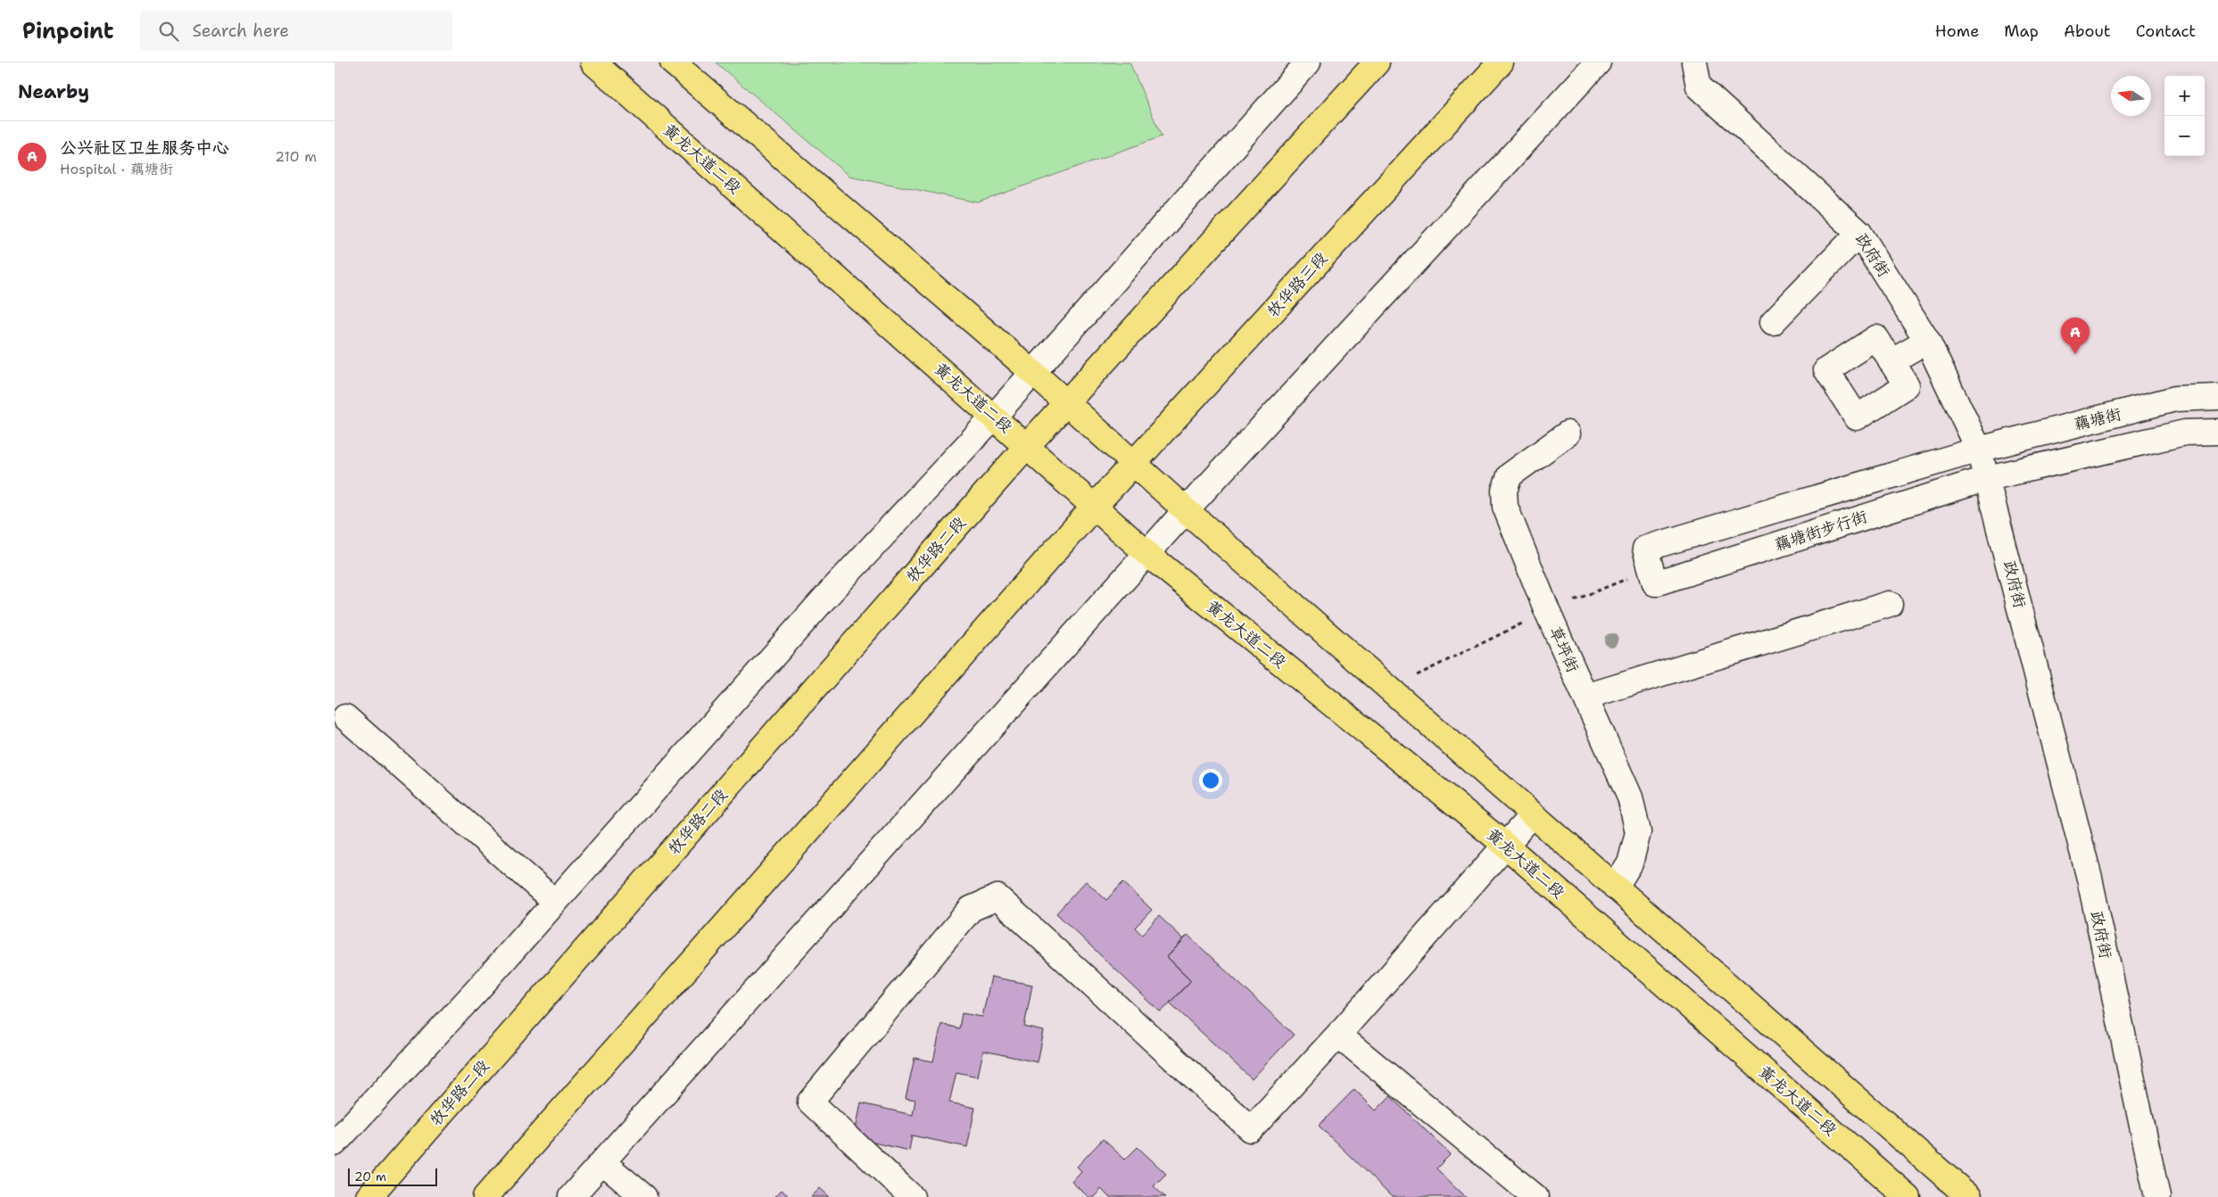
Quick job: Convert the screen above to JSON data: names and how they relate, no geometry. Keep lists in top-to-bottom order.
{
  "streets": {
    "main road": ["黄龙大道二段", "牧华路三段", "牧华路二段"],
    "street": [
      "政府街",
      "藕塘街",
      "藕塘街步行街",
      "草坪街"
    ]
  },
  "crossings": [
    ["黄龙大道二段", "牧华路三段"],
    ["黄龙大道二段", "牧华路二段"],
    ["政府街", "藕塘街"],
    ["政府街", "藕塘街步行街"],
    ["藕塘街", "藕塘街步行街"]
  ],
  "scale_bar": "20 m",
  "north": "left",
  "page": {
    "header": "Pinpoint",
    "search": "Search here",
    "nav": [
      "Home",
      "Map",
      "About",
      "Contact"
    ],
    "heading": "Nearby",
    "map_buttons": ["+", "−"],
    "list": [
      {
        "mark": "A",
        "name": "公兴社区卫生服务中心",
        "note": "Hospital · 藕塘街",
        "value": "210 m"
      }
    ],
    "pins": "A",
    "scale": "20 m"
  }
}
